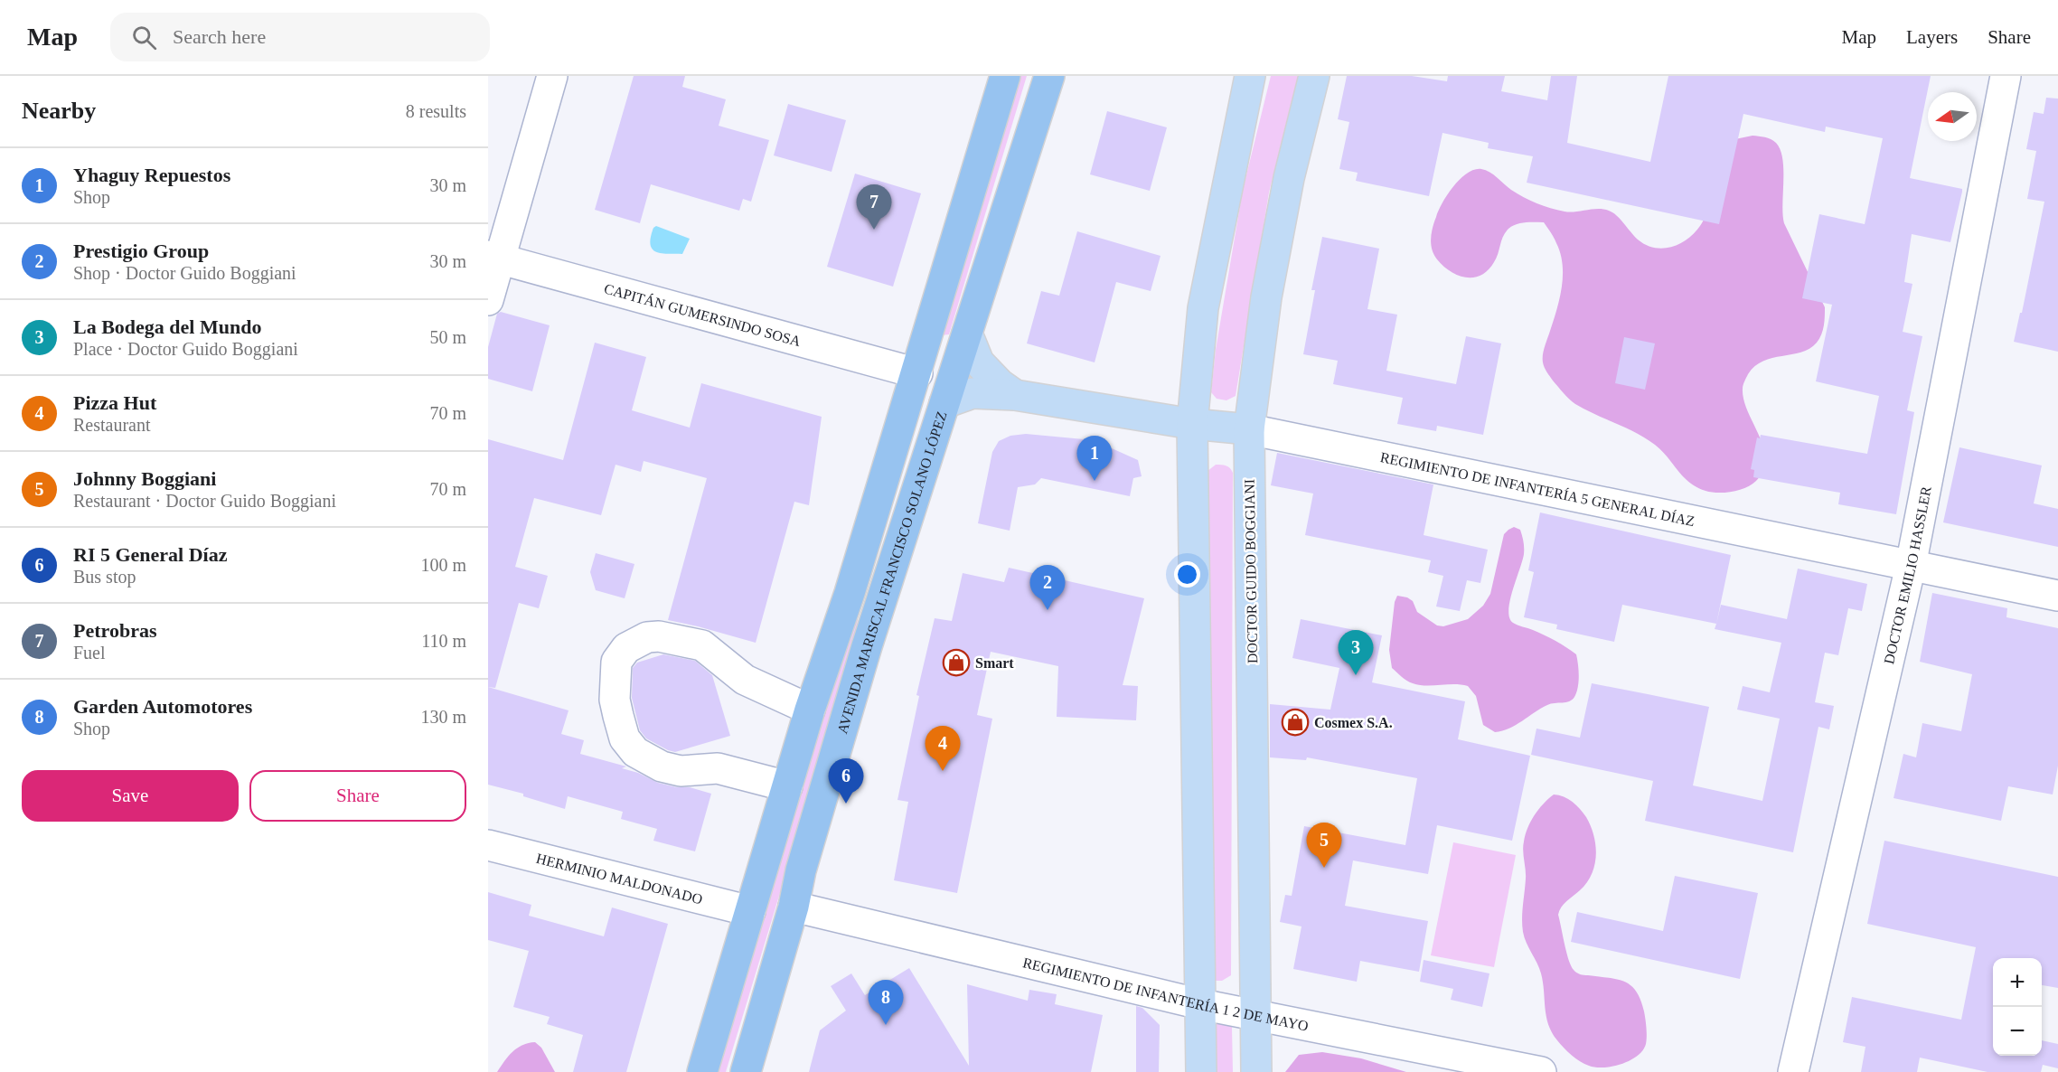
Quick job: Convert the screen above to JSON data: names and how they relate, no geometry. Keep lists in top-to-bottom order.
{
  "streets": {
    "highway": ["AVENIDA MARISCAL FRANCISCO SOLANO LÓPEZ"],
    "main road": ["REGIMIENTO DE INFANTERÍA 5 GENERAL DÍAZ", "DOCTOR GUIDO BOGGIANI"],
    "street": [
      "CAPITÁN GUMERSINDO SOSA",
      "DOCTOR EMILIO HASSLER",
      "HERMINIO MALDONADO",
      "REGIMIENTO DE INFANTERÍA 1 2 DE MAYO"
    ]
  },
  "crossings": [
    ["REGIMIENTO DE INFANTERÍA 5 GENERAL DÍAZ", "DOCTOR GUIDO BOGGIANI"],
    ["REGIMIENTO DE INFANTERÍA 5 GENERAL DÍAZ", "AVENIDA MARISCAL FRANCISCO SOLANO LÓPEZ"],
    ["REGIMIENTO DE INFANTERÍA 5 GENERAL DÍAZ", "DOCTOR EMILIO HASSLER"],
    ["DOCTOR GUIDO BOGGIANI", "REGIMIENTO DE INFANTERÍA 1 2 DE MAYO"],
    ["AVENIDA MARISCAL FRANCISCO SOLANO LÓPEZ", "REGIMIENTO DE INFANTERÍA 1 2 DE MAYO"]
  ],
  "places": {
    "shop": ["Smart", "Cosmex S.A."]
  },
  "north": "left",
  "page": {
    "header": "Map",
    "search": "Search here",
    "nav": ["Map", "Layers", "Share"],
    "heading": ["Nearby", "8 results"],
    "list": [
      {
        "mark": "1",
        "name": "Yhaguy Repuestos",
        "note": "Shop",
        "value": "30 m"
      },
      {
        "mark": "2",
        "name": "Prestigio Group",
        "note": "Shop · Doctor Guido Boggiani",
        "value": "30 m"
      },
      {
        "mark": "3",
        "name": "La Bodega del Mundo",
        "note": "Place · Doctor Guido Boggiani",
        "value": "50 m"
      },
      {
        "mark": "4",
        "name": "Pizza Hut",
        "note": "Restaurant",
        "value": "70 m"
      },
      {
        "mark": "5",
        "name": "Johnny Boggiani",
        "note": "Restaurant · Doctor Guido Boggiani",
        "value": "70 m"
      },
      {
        "mark": "6",
        "name": "RI 5 General Díaz",
        "note": "Bus stop",
        "value": "100 m"
      },
      {
        "mark": "7",
        "name": "Petrobras",
        "note": "Fuel",
        "value": "110 m"
      },
      {
        "mark": "8",
        "name": "Garden Automotores",
        "note": "Shop",
        "value": "130 m"
      }
    ],
    "pins": [
      "7",
      "1",
      "2",
      "3",
      "4",
      "6",
      "5",
      "8"
    ],
    "buttons": ["Save", "Share"],
    "map_buttons": ["+", "−"]
  }
}
